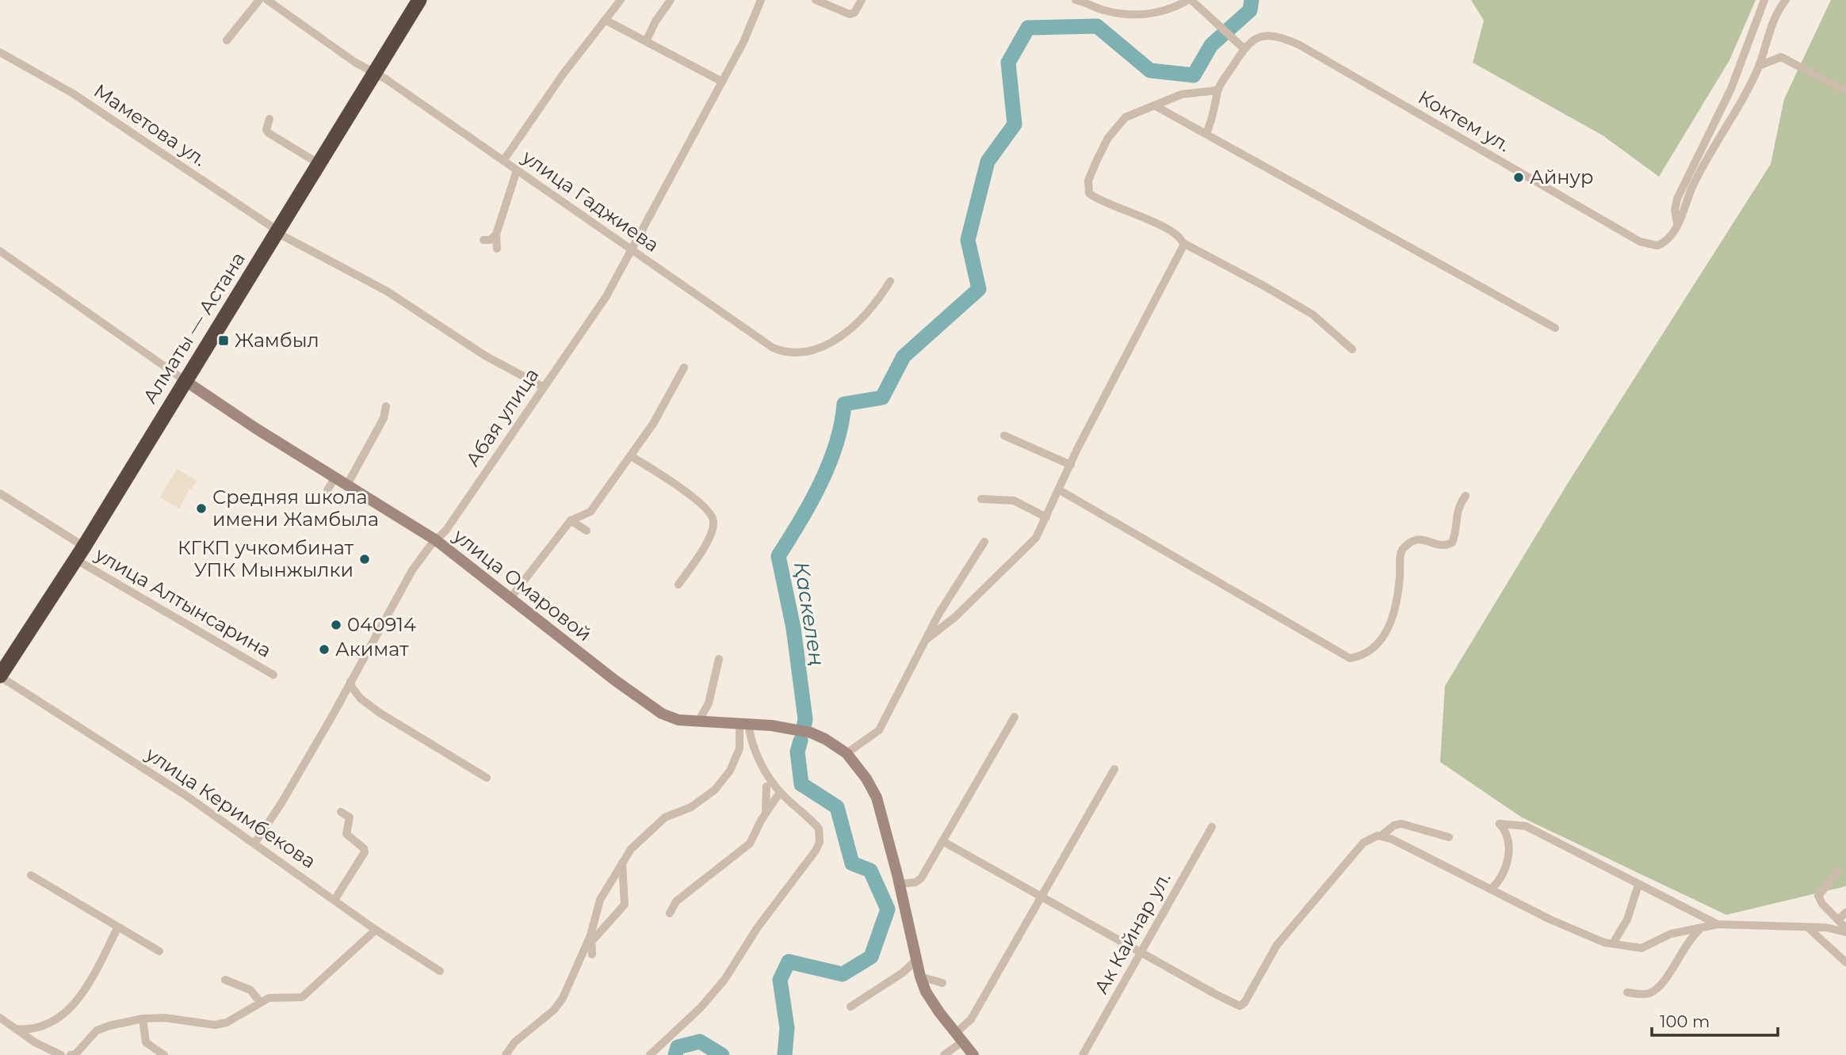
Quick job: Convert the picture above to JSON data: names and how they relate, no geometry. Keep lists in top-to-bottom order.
{
  "streets": {
    "highway": ["Алматы — Астана"],
    "street": [
      "Коктем ул.",
      "Маметова ул.",
      "улица Гаджиева",
      "Абая улица",
      "улица Омаровой",
      "улица Алтынсарина",
      "улица Керимбекова",
      "Ак Кайнар ул."
    ]
  },
  "crossings": [
    ["Маметова ул.", "Алматы — Астана"],
    ["Маметова ул.", "Абая улица"],
    ["улица Гаджиева", "Алматы — Астана"],
    ["улица Гаджиева", "Абая улица"],
    ["Алматы — Астана", "улица Омаровой"],
    ["Алматы — Астана", "улица Алтынсарина"],
    ["Алматы — Астана", "улица Керимбекова"],
    ["Абая улица", "улица Омаровой"],
    ["Абая улица", "улица Керимбекова"]
  ],
  "water": ["Қаскелең"],
  "places": {
    "other": [
      "Айнур",
      "Средняя школа имени Жамбыла",
      "КГКП учкомбинат УПК Мынжылки",
      "040914",
      "Акимат"
    ],
    "transit": ["Жамбыл"]
  },
  "scale_bar": "100 m"
}
